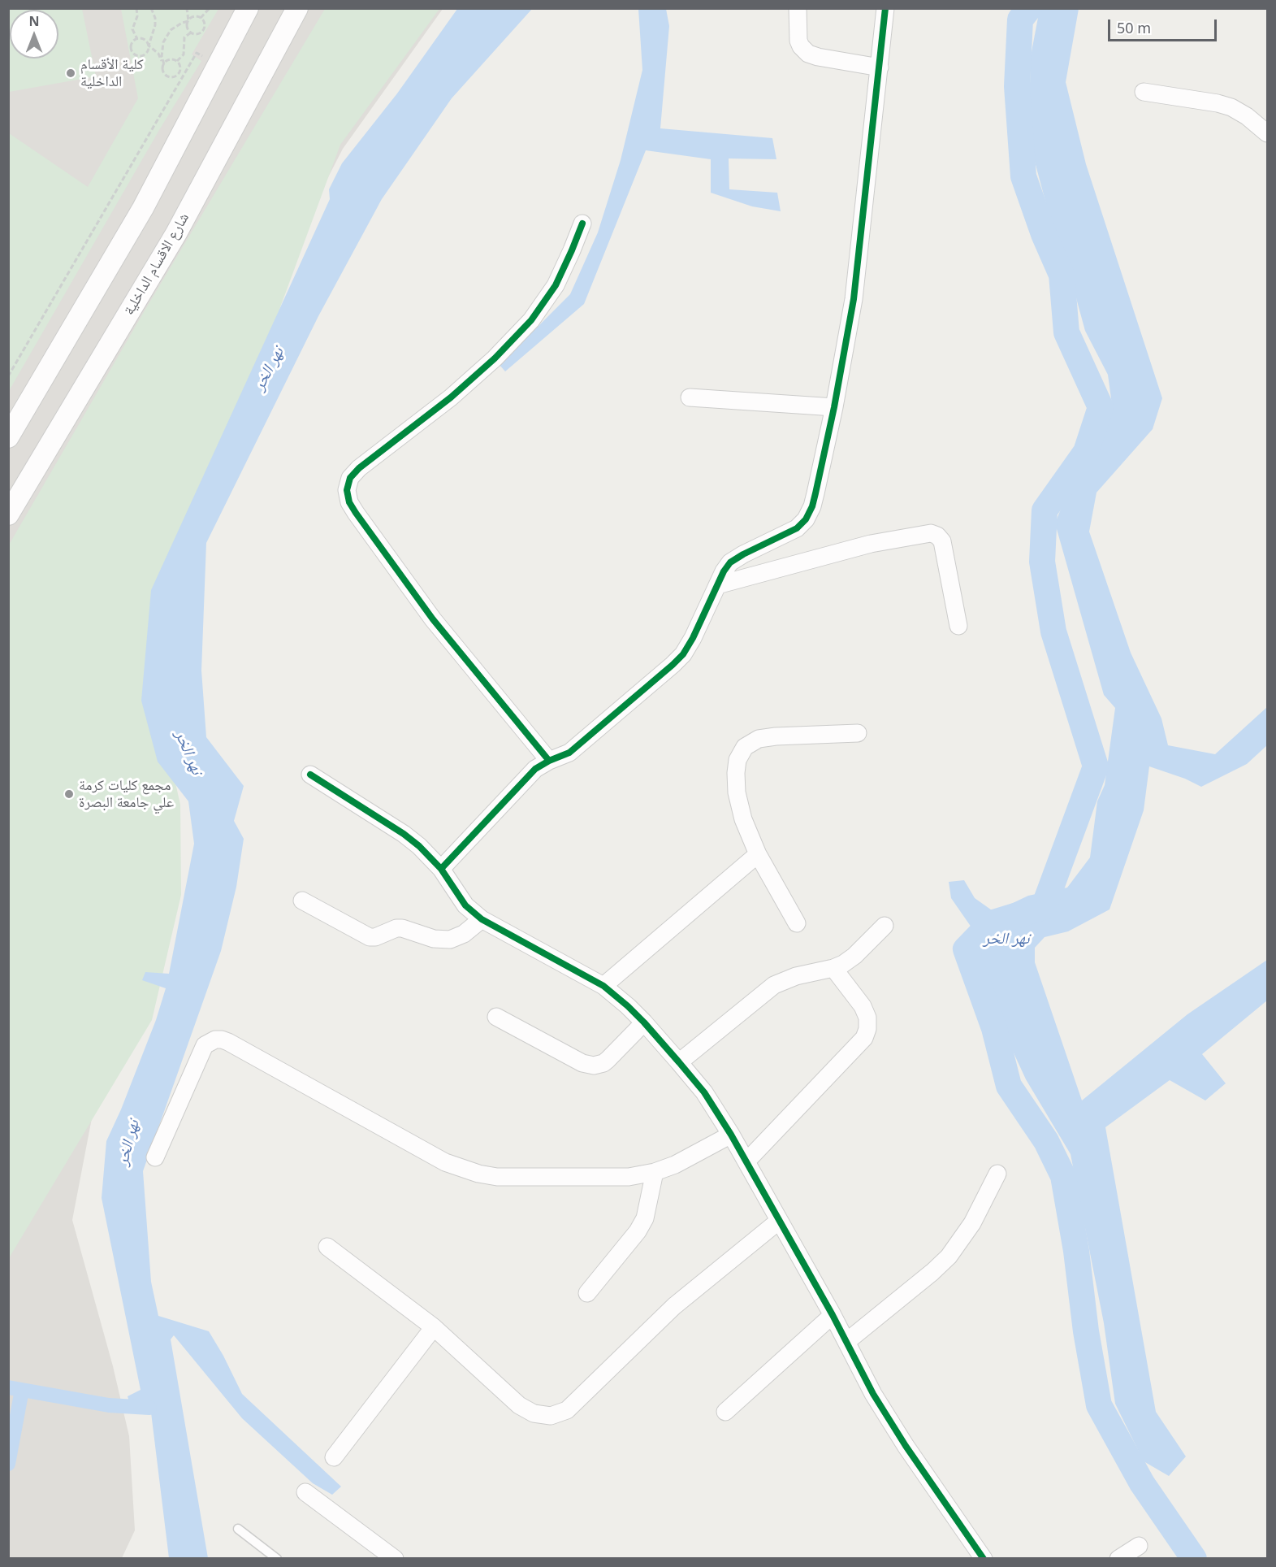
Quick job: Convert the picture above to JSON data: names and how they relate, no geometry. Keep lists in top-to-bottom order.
{
  "streets": {
    "street": ["شارع الاقسام الداخلية"]
  },
  "water": ["نهر الخر"],
  "places": ["كلية الأقسام الداخلية", "مجمع كليات كرمة علي جامعة البصرة"],
  "scale_bar": "50 m",
  "north": "top"
}
